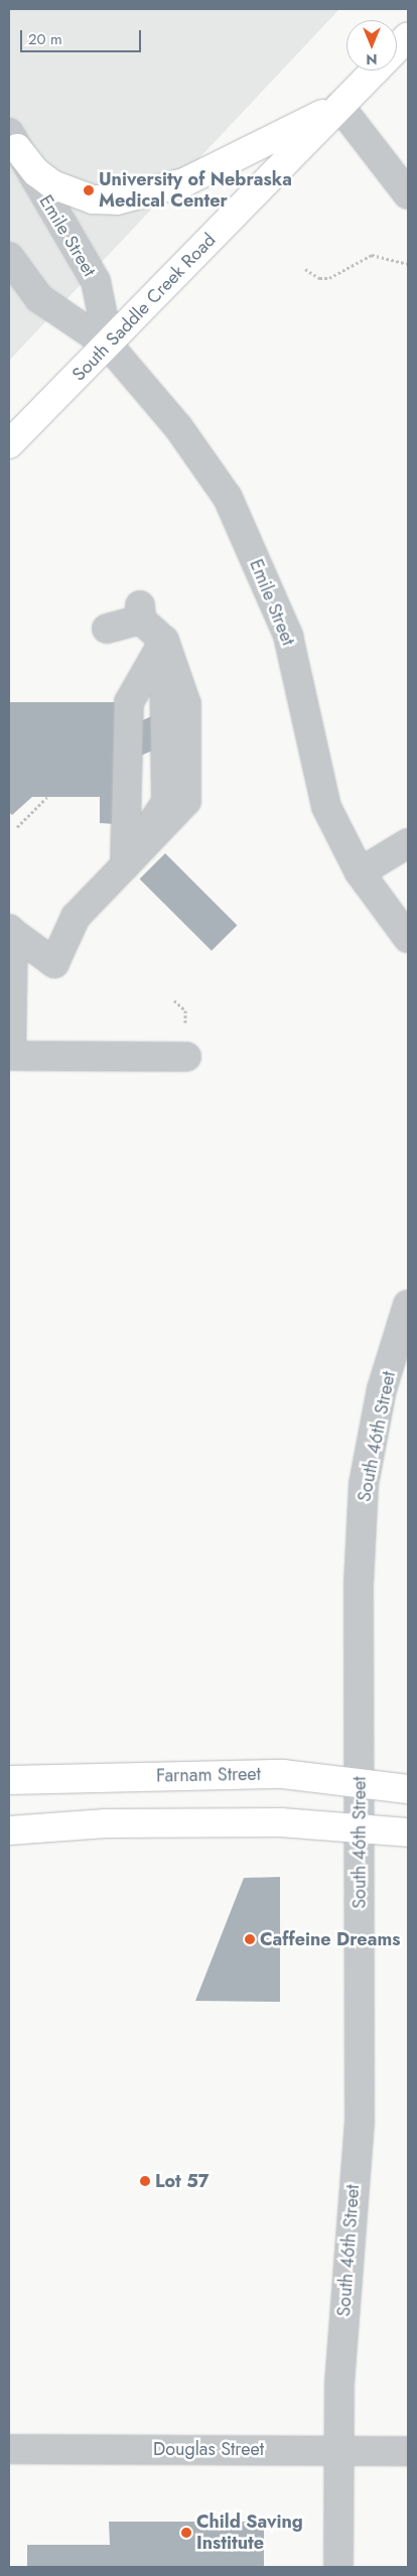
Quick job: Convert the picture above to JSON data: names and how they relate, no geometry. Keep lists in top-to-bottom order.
{
  "streets": {
    "main road": ["South Saddle Creek Road", "Farnam Street"],
    "street": ["Emile Street", "South 46th Street", "Douglas Street"]
  },
  "crossings": [
    ["Emile Street", "South Saddle Creek Road"],
    ["South 46th Street", "Farnam Street"],
    ["South 46th Street", "Douglas Street"]
  ],
  "places": [
    "University of Nebraska Medical Center",
    "Caffeine Dreams",
    "Lot 57",
    "Child Saving Institute"
  ],
  "scale_bar": "20 m",
  "north": "bottom"
}
